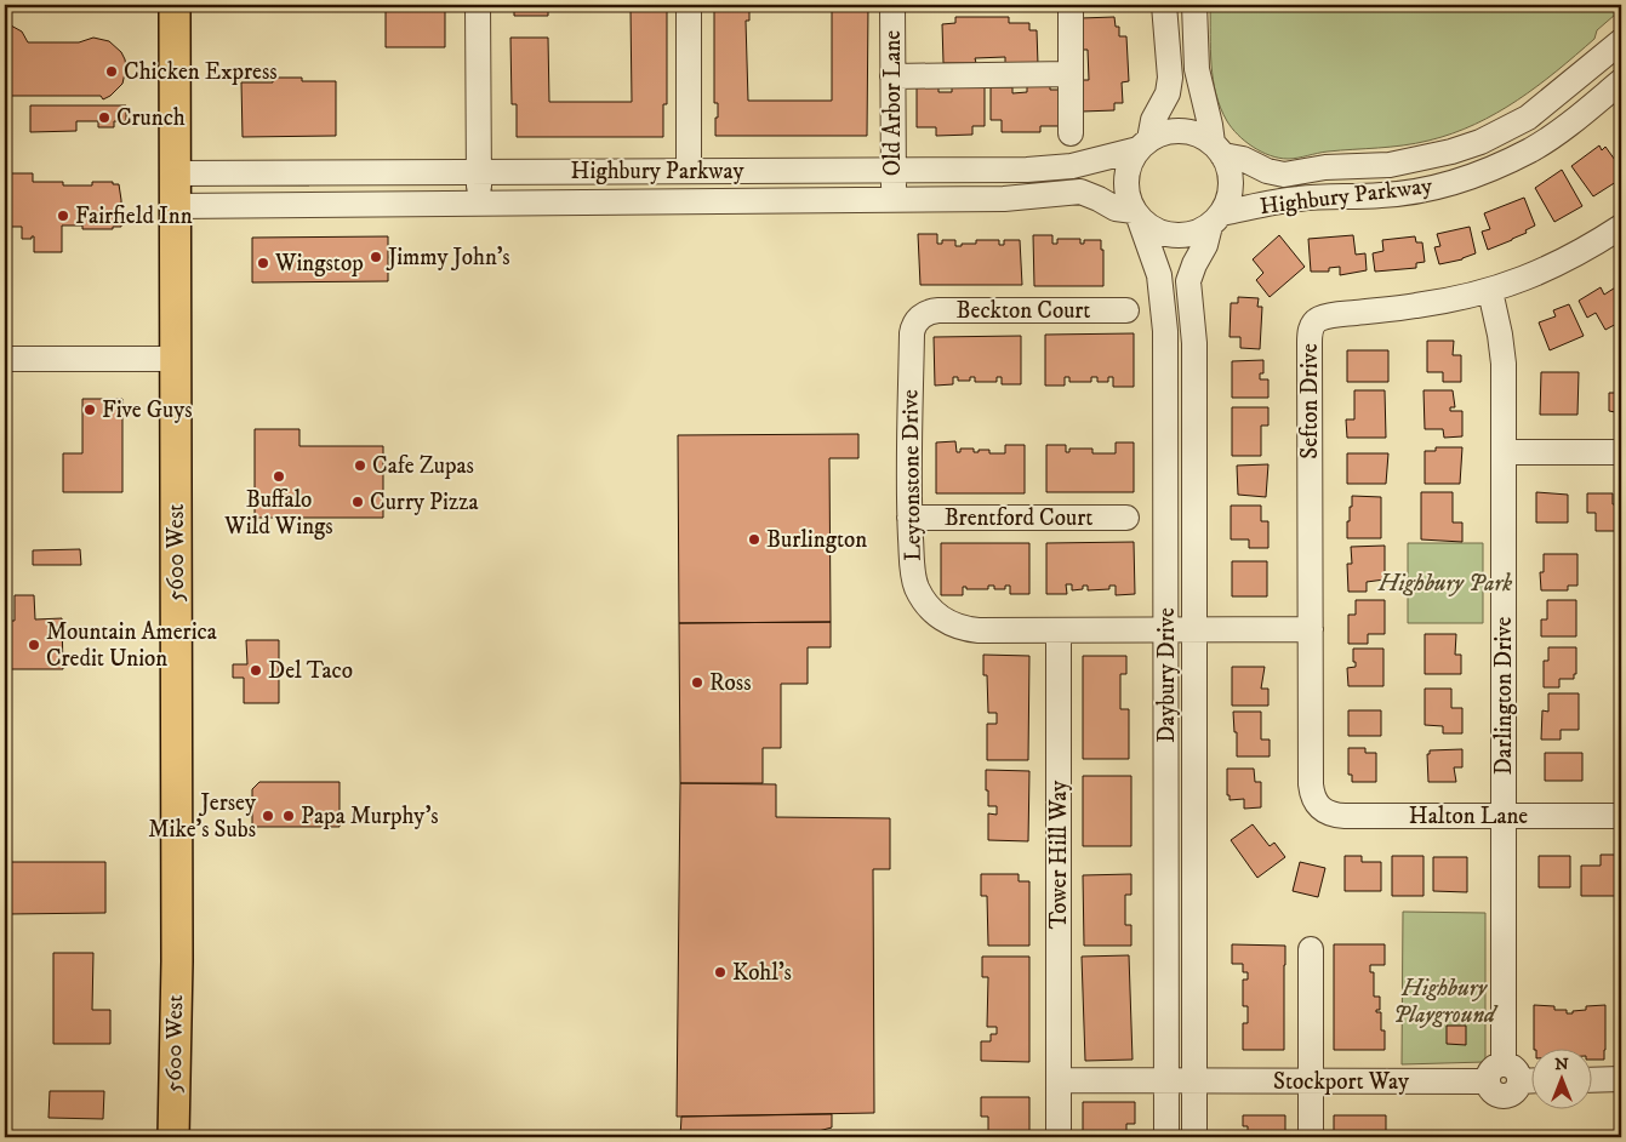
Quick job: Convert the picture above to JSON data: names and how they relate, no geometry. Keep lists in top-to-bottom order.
{
  "streets": {
    "main road": ["5600 West"],
    "street": [
      "Old Arbor Lane",
      "Highbury Parkway",
      "Beckton Court",
      "Sefton Drive",
      "Leytonstone Drive",
      "Brentford Court",
      "Daybury Drive",
      "Darlington Drive",
      "Halton Lane",
      "Tower Hill Way",
      "Stockport Way"
    ]
  },
  "crossings": [
    ["Old Arbor Lane", "Highbury Parkway"],
    ["Highbury Parkway", "5600 West"],
    ["Highbury Parkway", "Daybury Drive"],
    ["Beckton Court", "Leytonstone Drive"],
    ["Sefton Drive", "Leytonstone Drive"],
    ["Sefton Drive", "Darlington Drive"],
    ["Sefton Drive", "Halton Lane"],
    ["Leytonstone Drive", "Brentford Court"],
    ["Leytonstone Drive", "Daybury Drive"],
    ["Leytonstone Drive", "Tower Hill Way"],
    ["Daybury Drive", "Stockport Way"],
    ["Darlington Drive", "Halton Lane"],
    ["Darlington Drive", "Stockport Way"],
    ["Tower Hill Way", "Stockport Way"]
  ],
  "parks": ["Highbury Park", "Highbury Playground"],
  "places": [
    "Chicken Express",
    "Crunch",
    "Fairfield Inn",
    "Jimmy John's",
    "Wingstop",
    "Five Guys",
    "Cafe Zupas",
    "Buffalo Wild Wings",
    "Curry Pizza",
    "Burlington",
    "Mountain America Credit Union",
    "Del Taco",
    "Ross",
    "Jersey Mike's Subs",
    "Papa Murphy's",
    "Kohl's"
  ],
  "north": "top"
}
